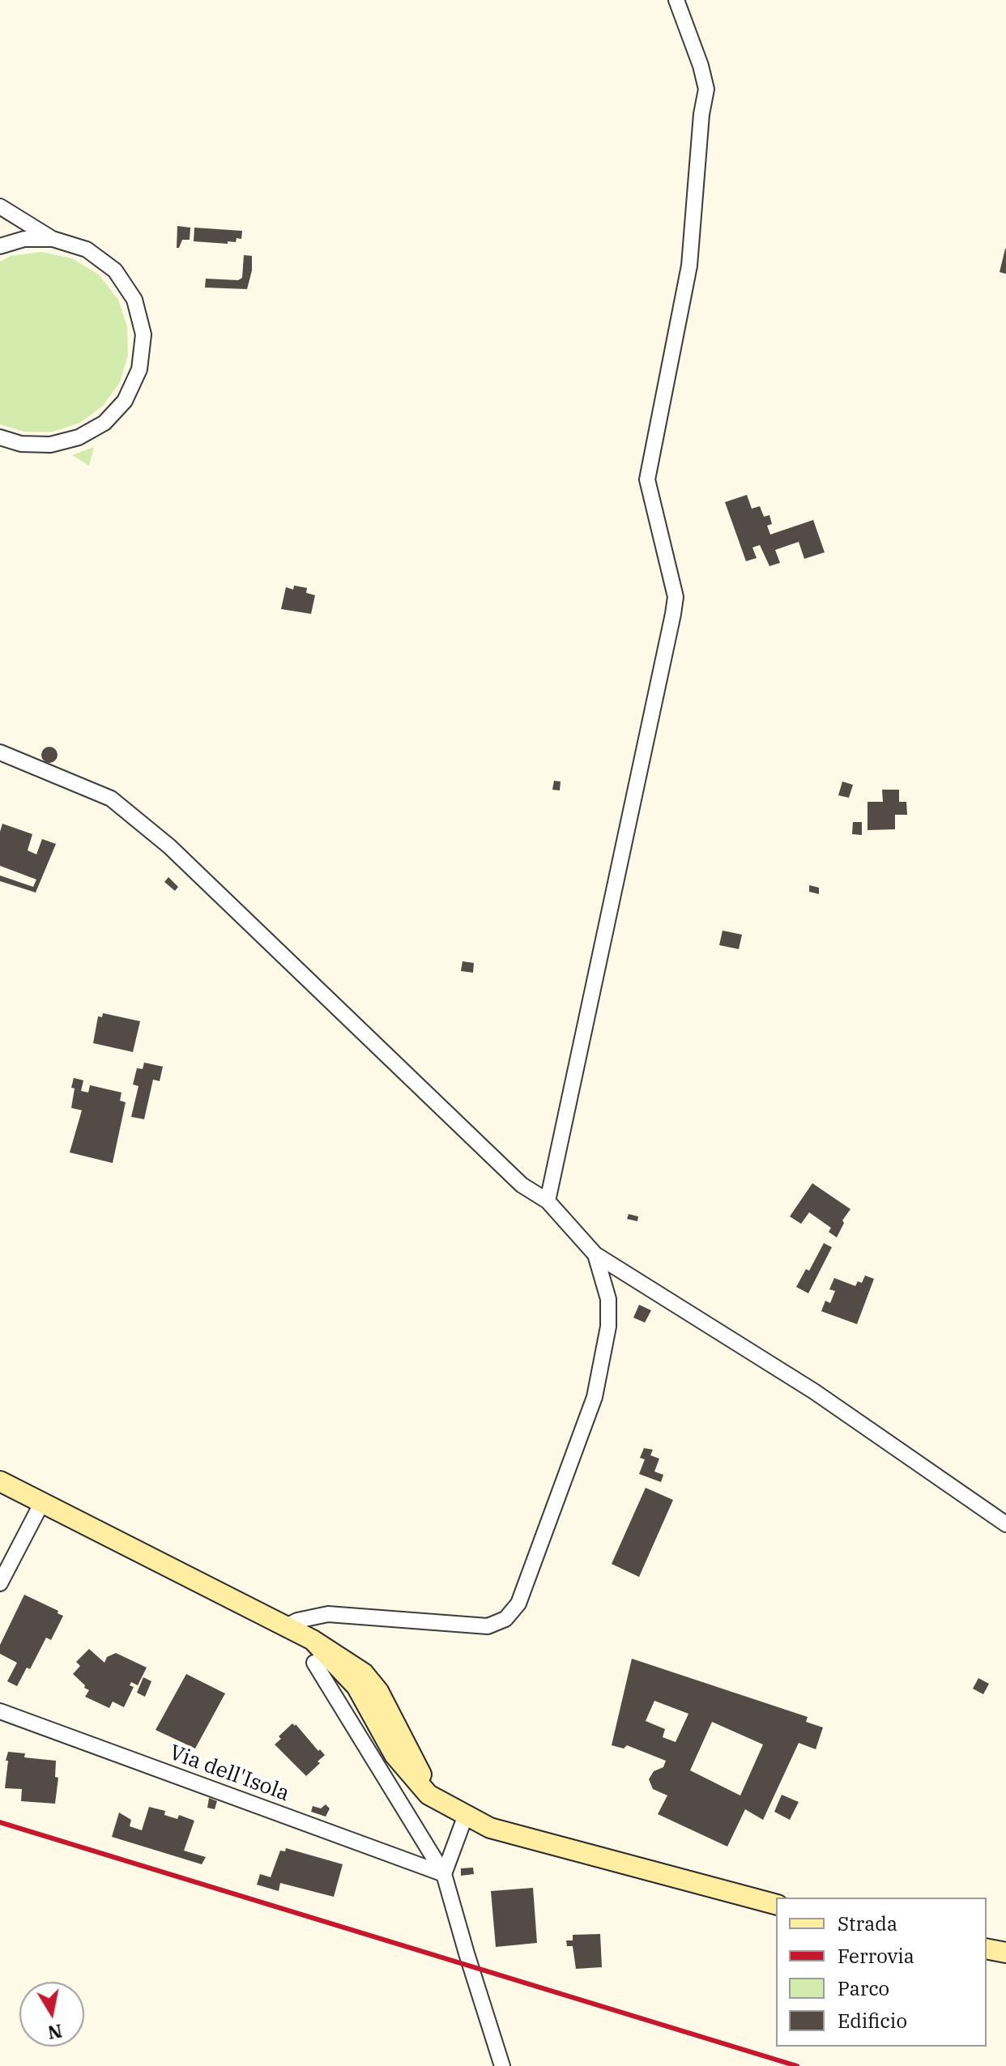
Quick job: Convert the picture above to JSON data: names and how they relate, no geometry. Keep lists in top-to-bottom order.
{
  "streets": {
    "street": ["Via dell'Isola"]
  },
  "legend": [
    "Strada",
    "Ferrovia",
    "Parco",
    "Edificio"
  ],
  "north": "bottom"
}
